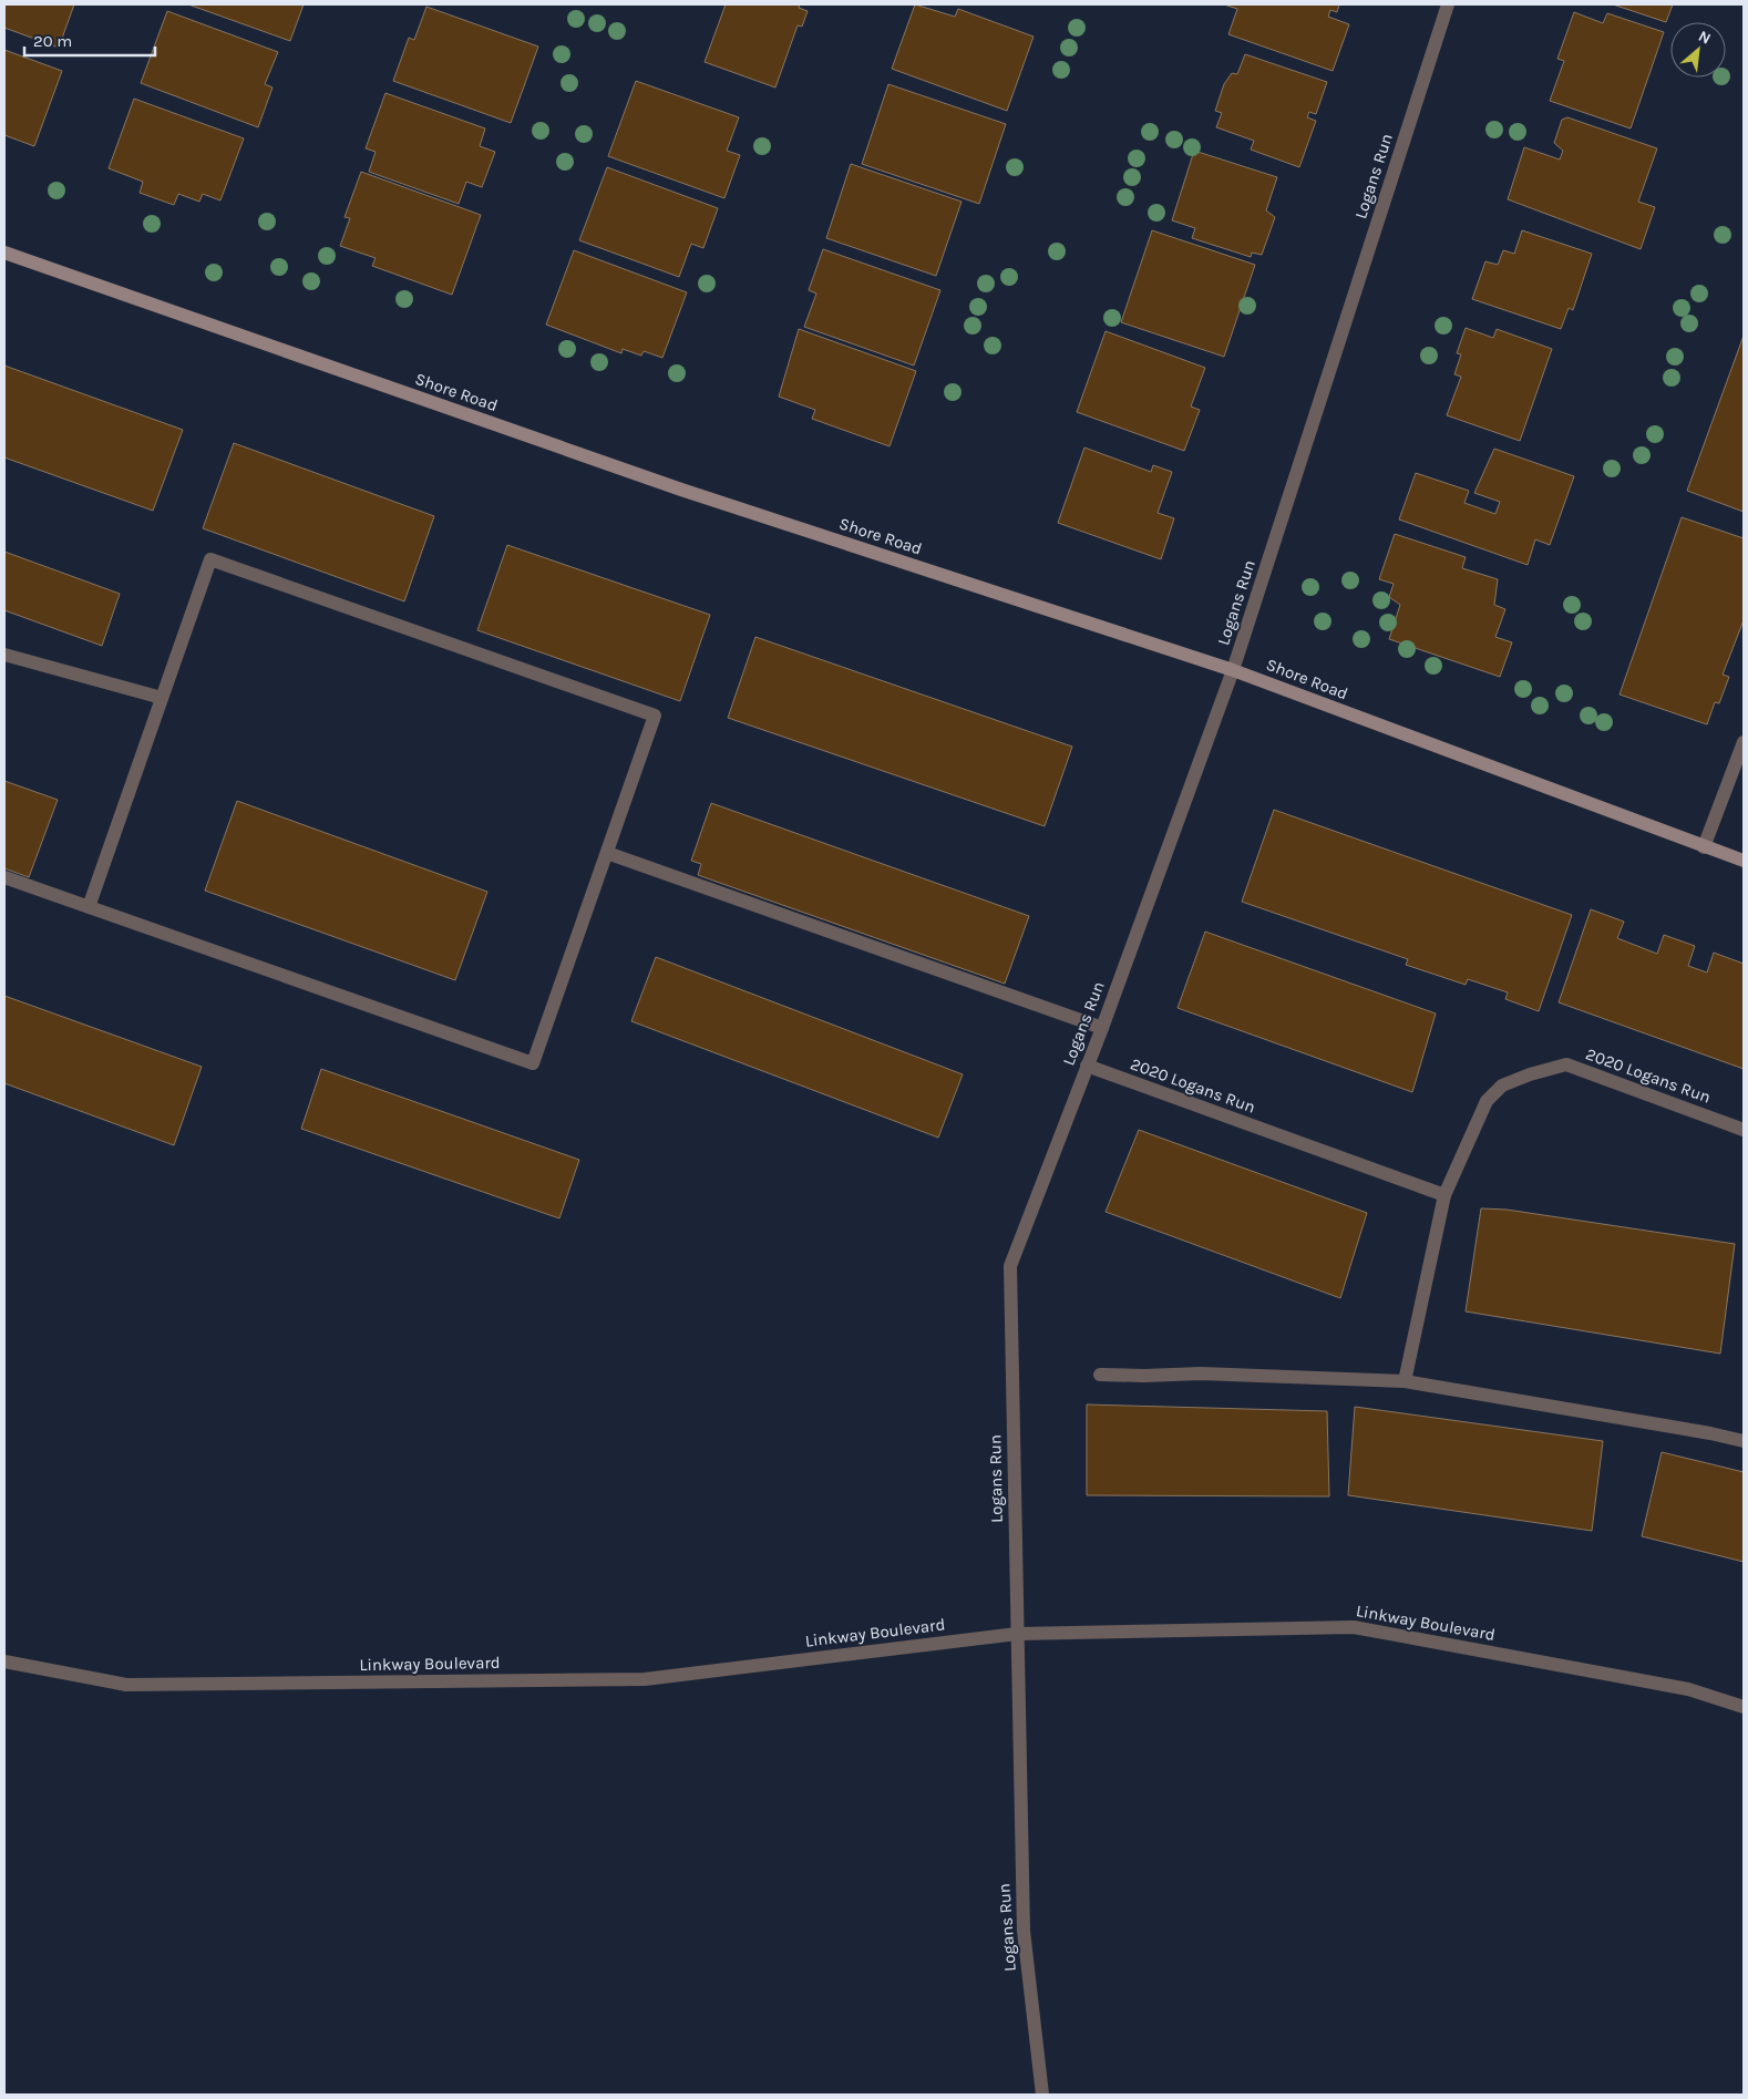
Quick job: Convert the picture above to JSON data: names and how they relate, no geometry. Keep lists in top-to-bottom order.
{
  "streets": {
    "street": [
      "Logans Run",
      "Shore Road",
      "2020 Logans Run",
      "Linkway Boulevard"
    ]
  },
  "crossings": [
    ["Logans Run", "Shore Road"],
    ["Logans Run", "2020 Logans Run"],
    ["Logans Run", "Linkway Boulevard"]
  ],
  "scale_bar": "20 m",
  "north": "top right"
}
